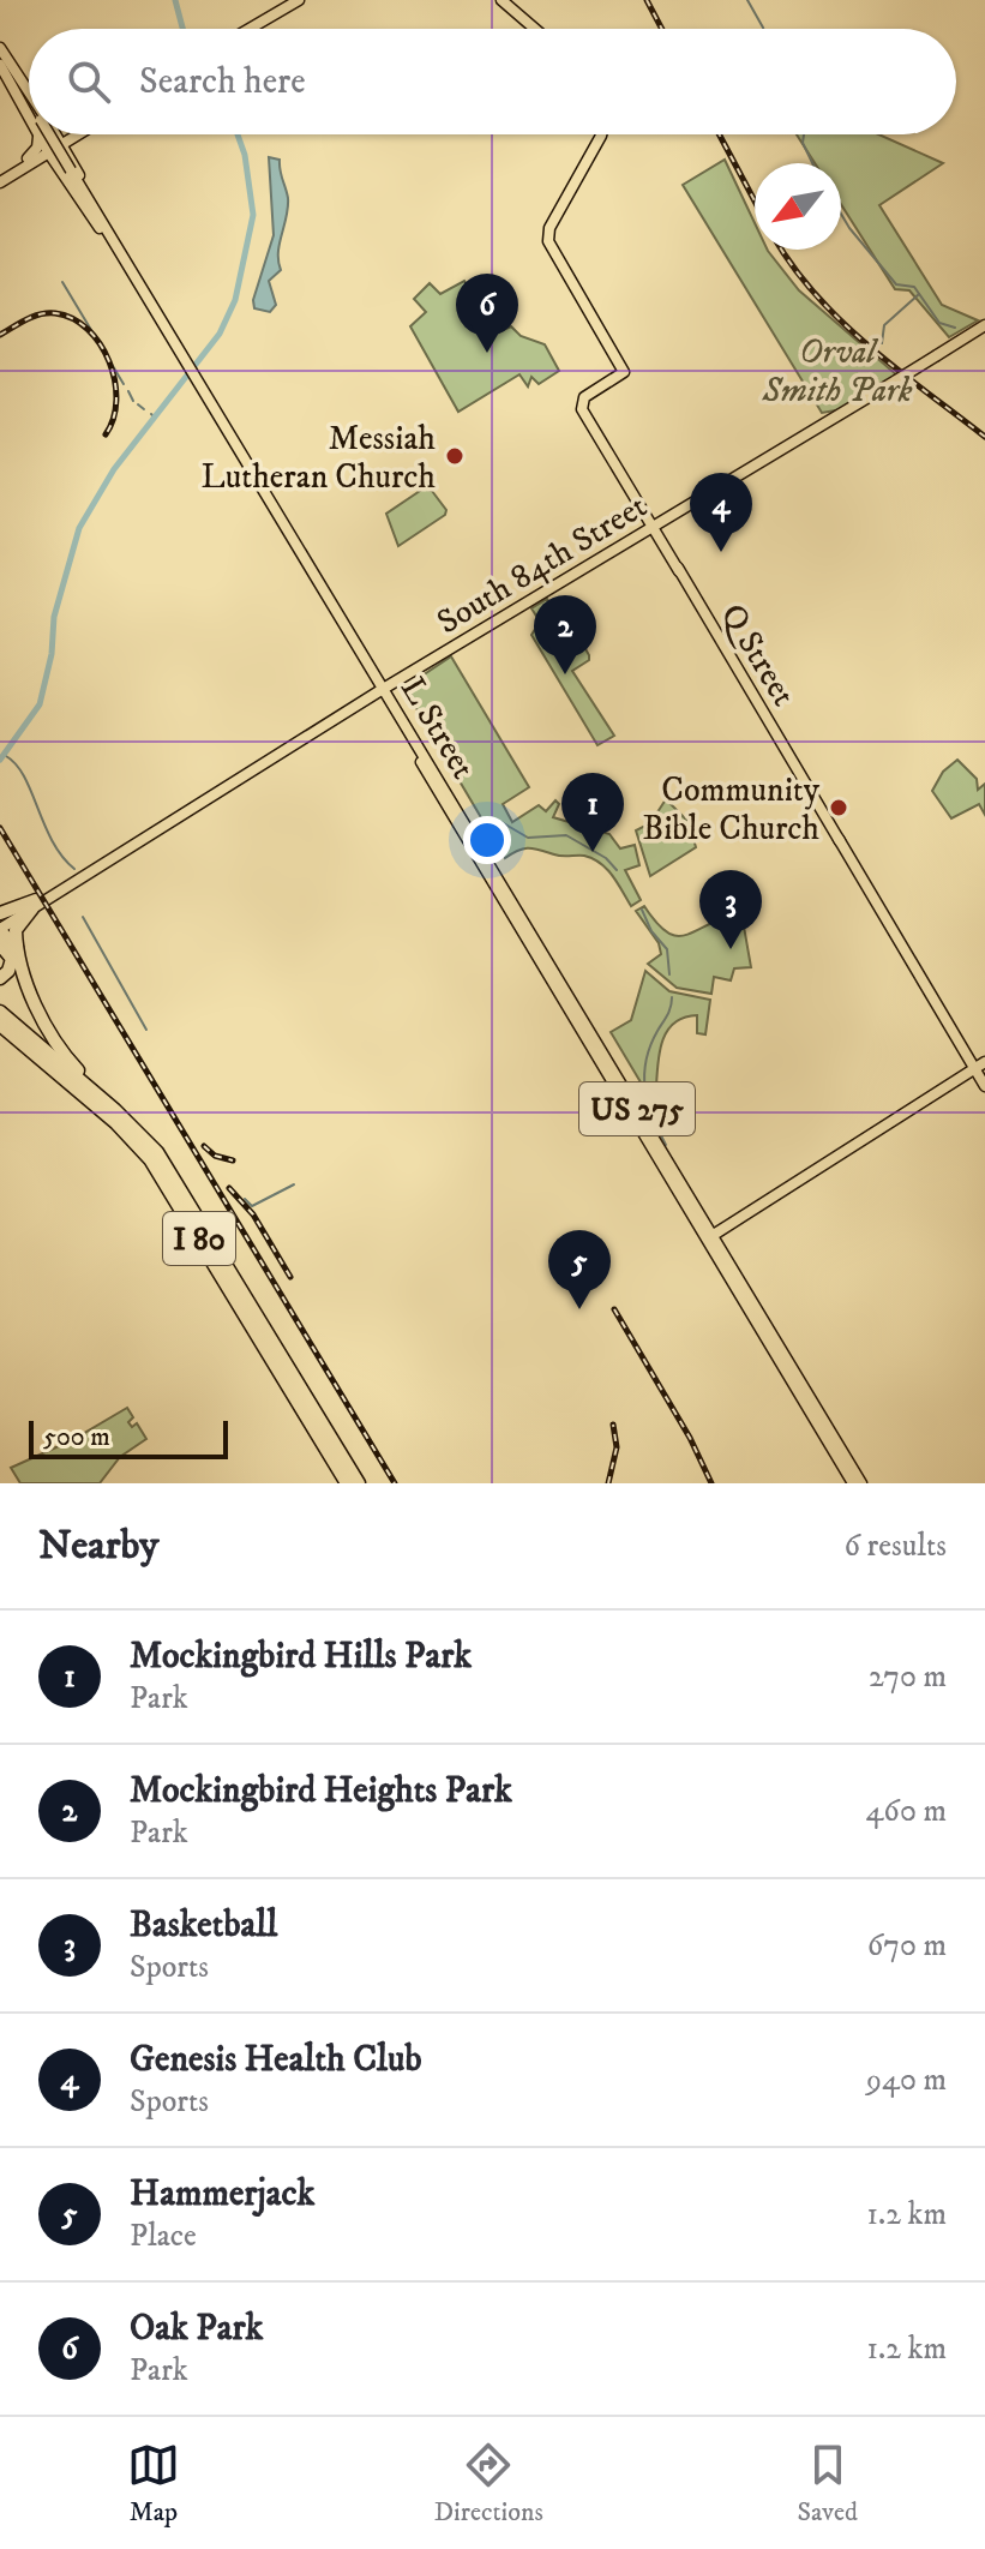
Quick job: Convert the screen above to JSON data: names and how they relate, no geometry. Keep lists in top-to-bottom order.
{
  "streets": {
    "highway": ["I 80"],
    "main road": [
      "South 84th Street",
      "Q Street",
      "L Street",
      "US 275"
    ]
  },
  "crossings": [
    ["South 84th Street", "Q Street"],
    ["South 84th Street", "L Street"]
  ],
  "parks": ["Orval Smith Park"],
  "places": ["Messiah Lutheran Church", "Community Bible Church"],
  "scale_bar": "500 m",
  "north": "bottom left",
  "page": {
    "search": "Search here",
    "pins": [
      "6",
      "4",
      "2",
      "1",
      "3",
      "5"
    ],
    "scale": "500 m",
    "heading": ["Nearby", "6 results"],
    "list": [
      {
        "mark": "1",
        "name": "Mockingbird Hills Park",
        "note": "Park",
        "value": "270 m"
      },
      {
        "mark": "2",
        "name": "Mockingbird Heights Park",
        "note": "Park",
        "value": "460 m"
      },
      {
        "mark": "3",
        "name": "Basketball",
        "note": "Sports",
        "value": "670 m"
      },
      {
        "mark": "4",
        "name": "Genesis Health Club",
        "note": "Sports",
        "value": "940 m"
      },
      {
        "mark": "5",
        "name": "Hammerjack",
        "note": "Place",
        "value": "1.2 km"
      },
      {
        "mark": "6",
        "name": "Oak Park",
        "note": "Park",
        "value": "1.2 km"
      }
    ],
    "nav": ["Map", "Directions", "Saved"]
  }
}
